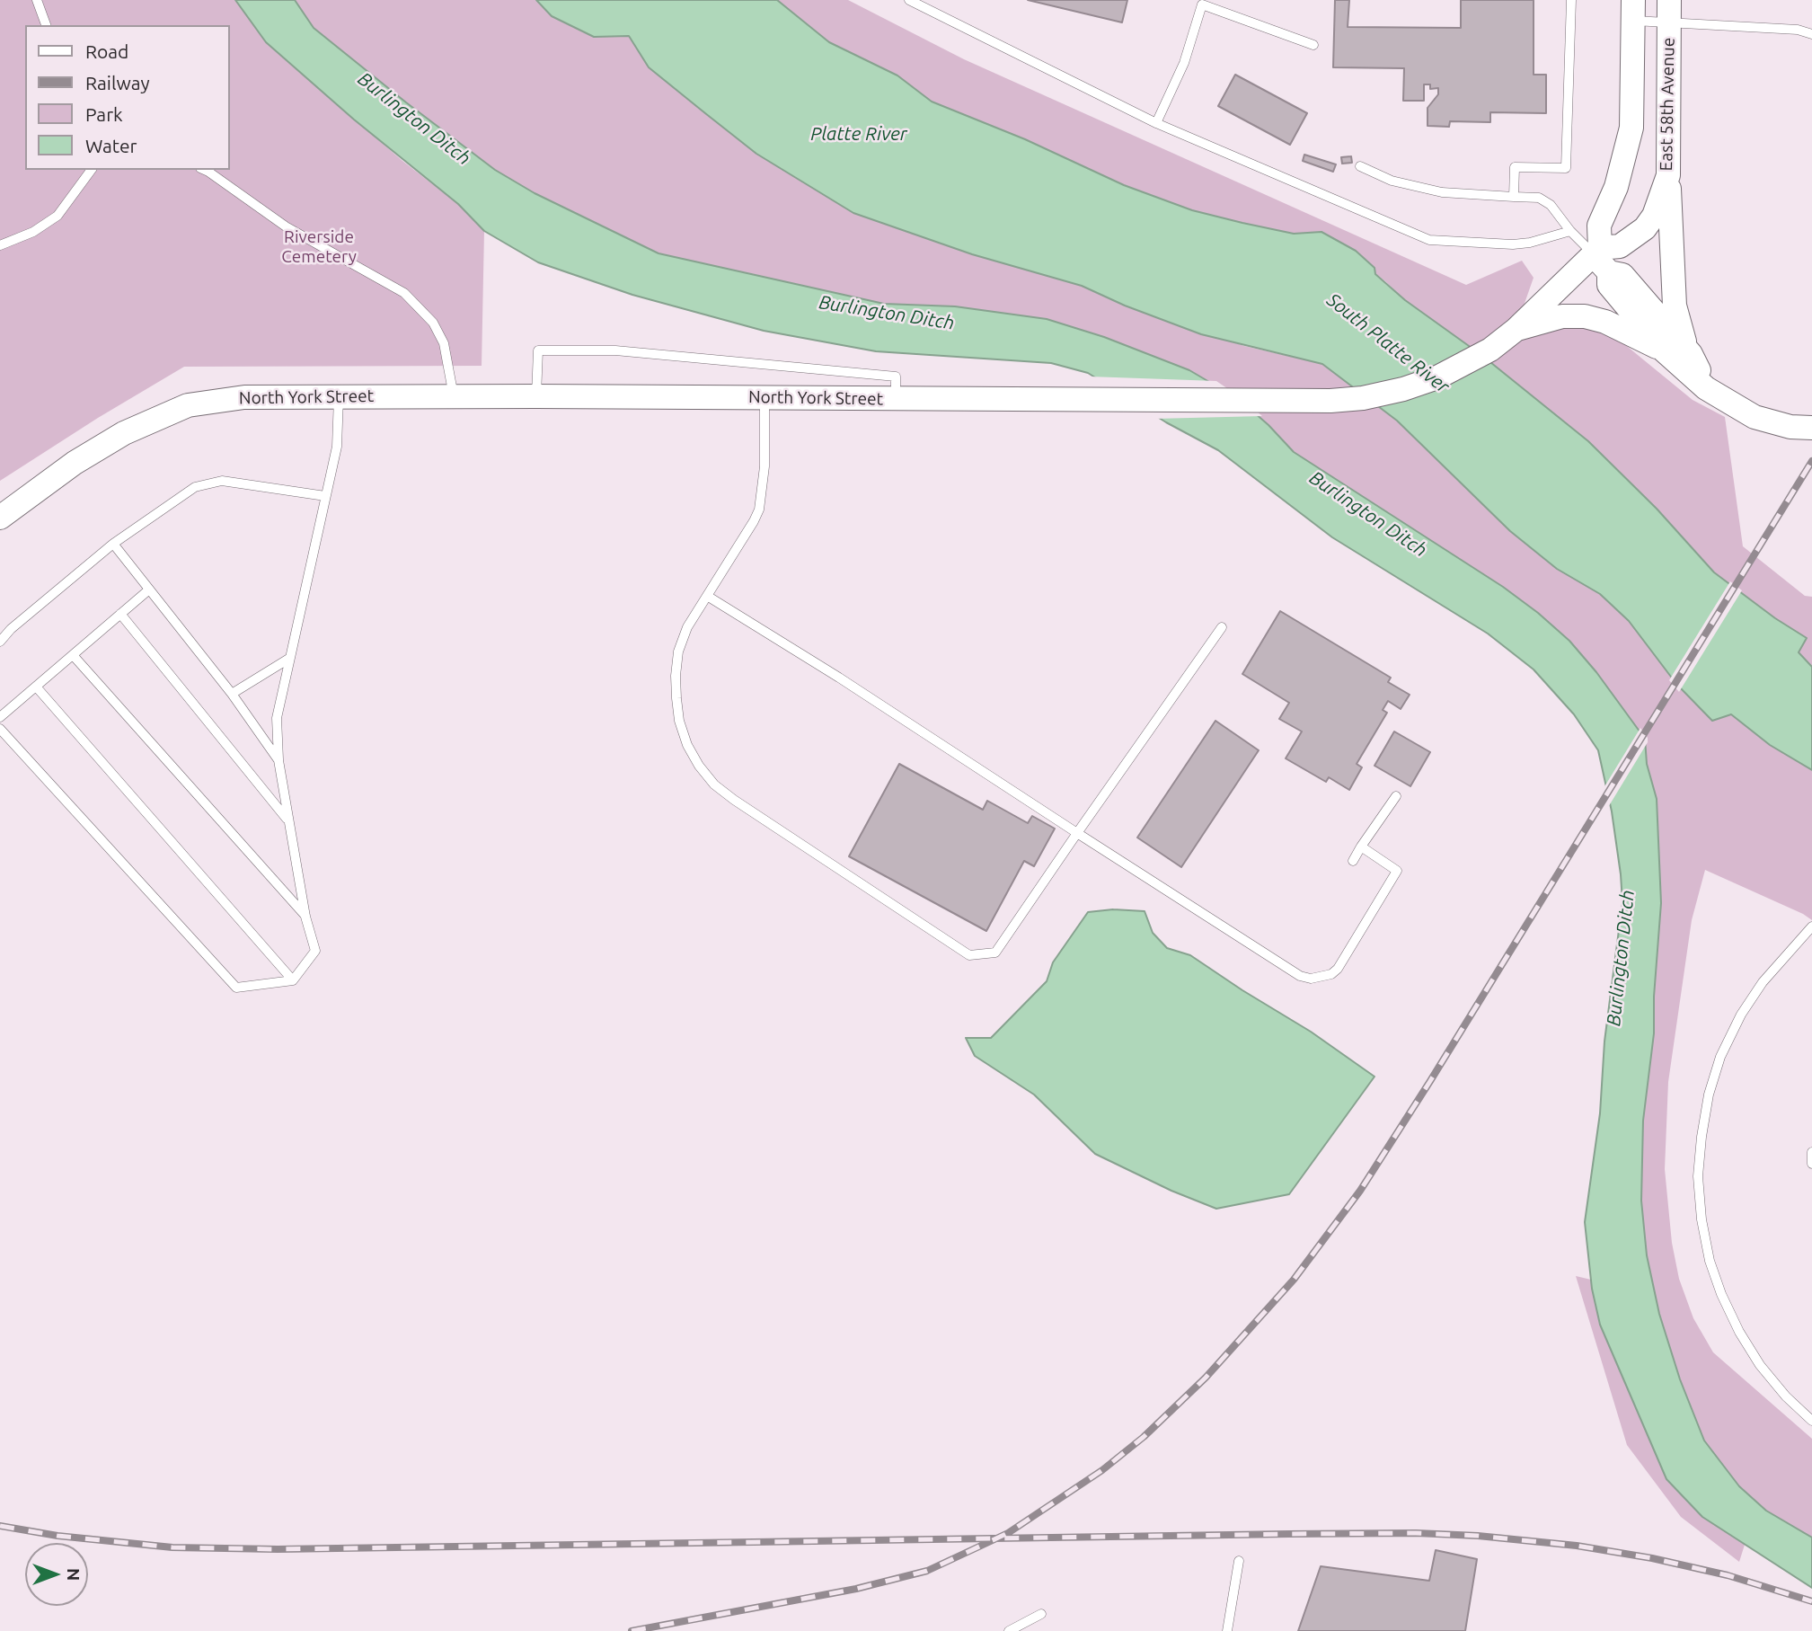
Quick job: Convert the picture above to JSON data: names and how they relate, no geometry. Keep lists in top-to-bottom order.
{
  "streets": {
    "main road": ["East 58th Avenue", "North York Street"]
  },
  "crossings": [
    ["East 58th Avenue", "North York Street"]
  ],
  "water": ["Burlington Ditch", "Platte River", "South Platte River"],
  "parks": ["Riverside Cemetery"],
  "legend": [
    "Road",
    "Railway",
    "Park",
    "Water"
  ],
  "north": "right"
}
